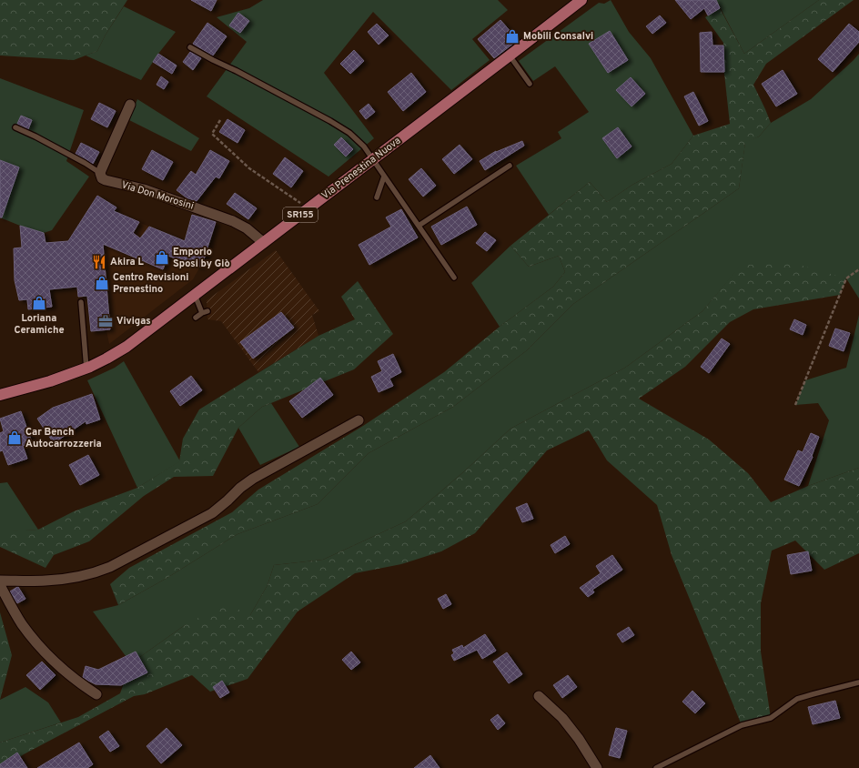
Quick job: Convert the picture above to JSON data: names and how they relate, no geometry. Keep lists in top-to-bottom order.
{
  "streets": {
    "main road": ["Via Prenestina Nuova", "SR155"],
    "street": ["Via Don Morosini"]
  },
  "crossings": [
    ["Via Prenestina Nuova", "Via Don Morosini"]
  ],
  "places": {
    "shop": [
      "Mobili Consalvi",
      "Emporio Sposi by Giò",
      "Centro Revisioni Prenestino",
      "Loriana Ceramiche",
      "Car Bench Autocarrozzeria"
    ],
    "restaurant": ["Akira L"],
    "office": ["Vivigas"]
  }
}
